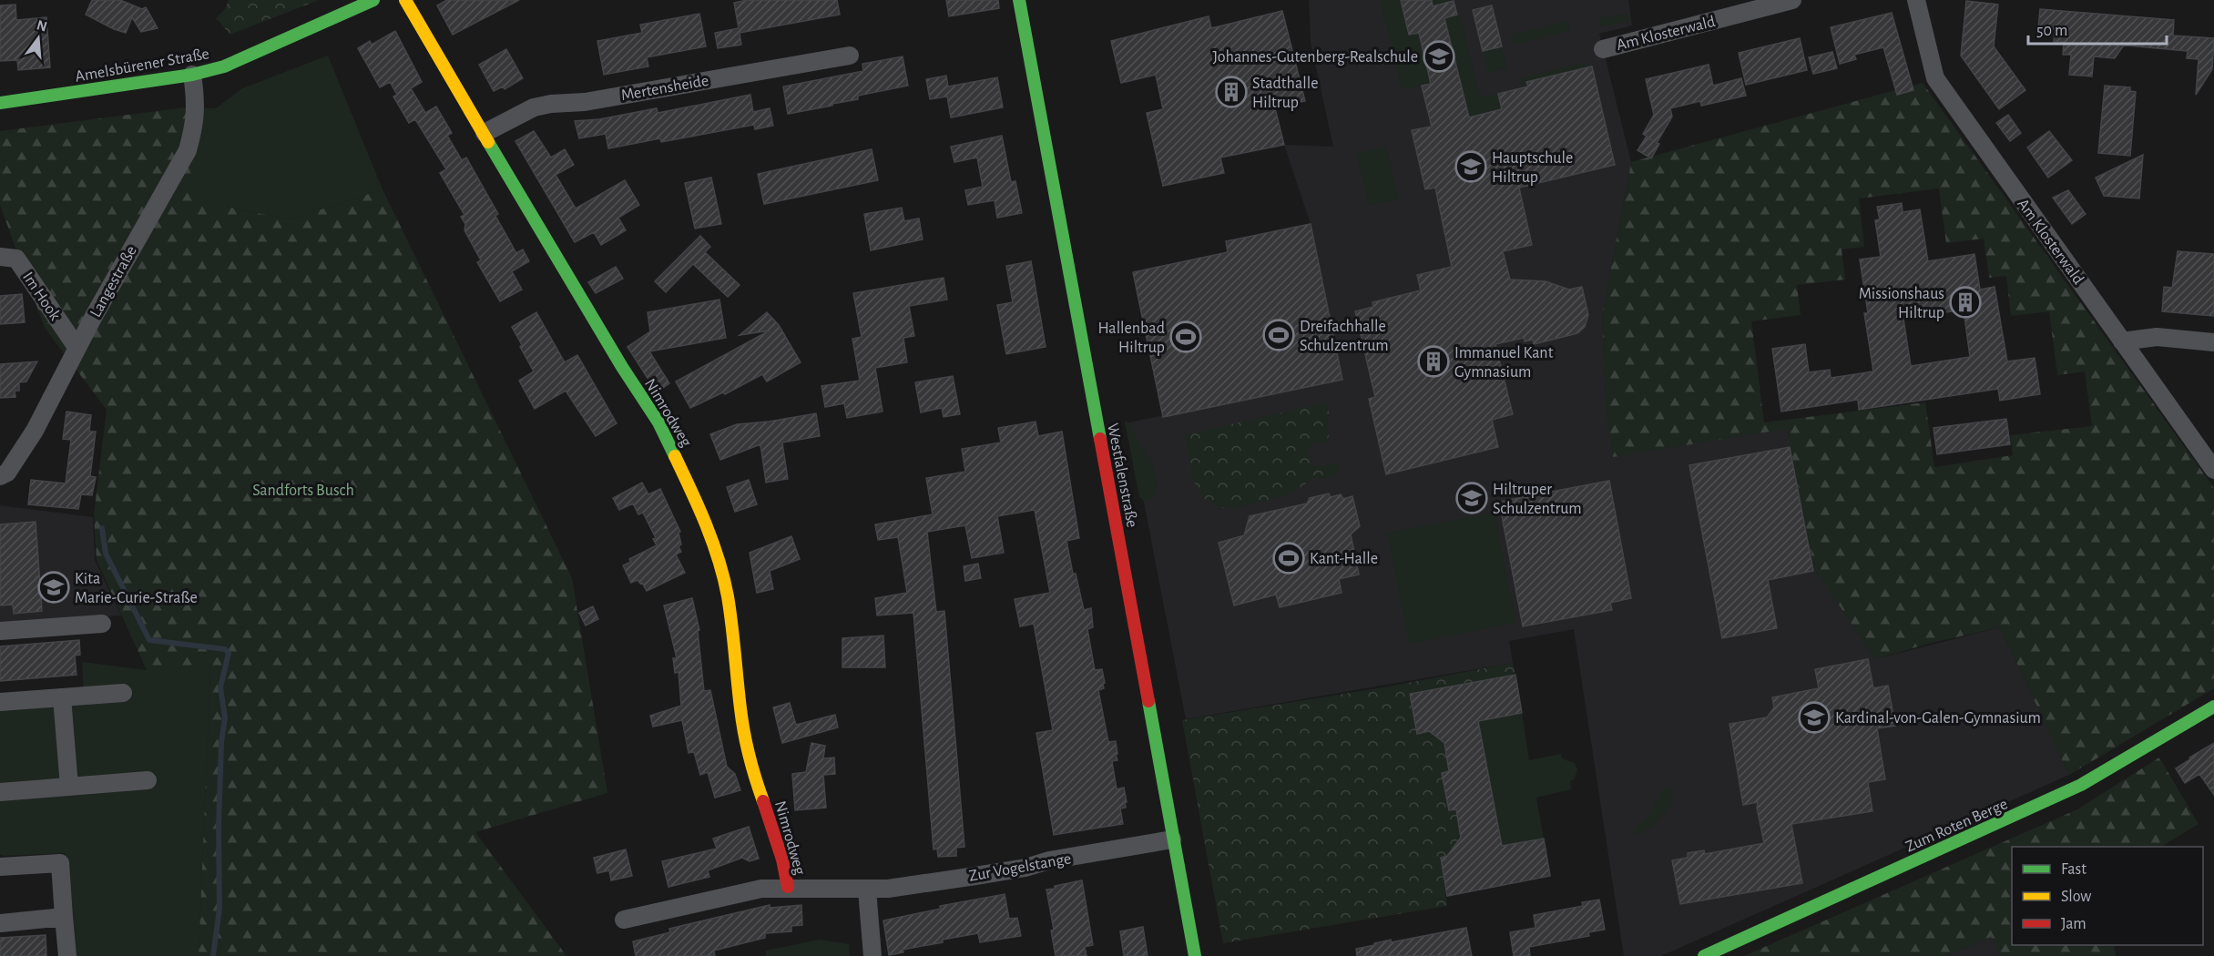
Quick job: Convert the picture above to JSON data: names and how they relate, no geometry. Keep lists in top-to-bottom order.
{
  "streets": {
    "street": [
      "Am Klosterwald",
      "Amelsbürener Straße",
      "Mertensheide",
      "Langestraße",
      "Im Hook",
      "Nimrodweg",
      "Westfalenstraße",
      "Zum Roten Berge",
      "Zur Vogelstange"
    ]
  },
  "crossings": [
    ["Amelsbürener Straße", "Langestraße"],
    ["Mertensheide", "Nimrodweg"],
    ["Langestraße", "Im Hook"],
    ["Nimrodweg", "Zur Vogelstange"],
    ["Westfalenstraße", "Zur Vogelstange"]
  ],
  "parks": ["Sandforts Busch"],
  "places": {
    "school or university": [
      "Johannes-Gutenberg-Realschule",
      "Hauptschule Hiltrup",
      "Hiltruper Schulzentrum",
      "Kita Marie-Curie-Straße",
      "Kardinal-von-Galen-Gymnasium"
    ],
    "building": ["Stadthalle Hiltrup", "Missionshaus Hiltrup", "Immanuel Kant Gymnasium"],
    "sports": ["Dreifachhalle Schulzentrum", "Hallenbad Hiltrup", "Kant-Halle"]
  },
  "legend": ["Fast", "Slow", "Jam"],
  "scale_bar": "50 m",
  "north": "top"
}
